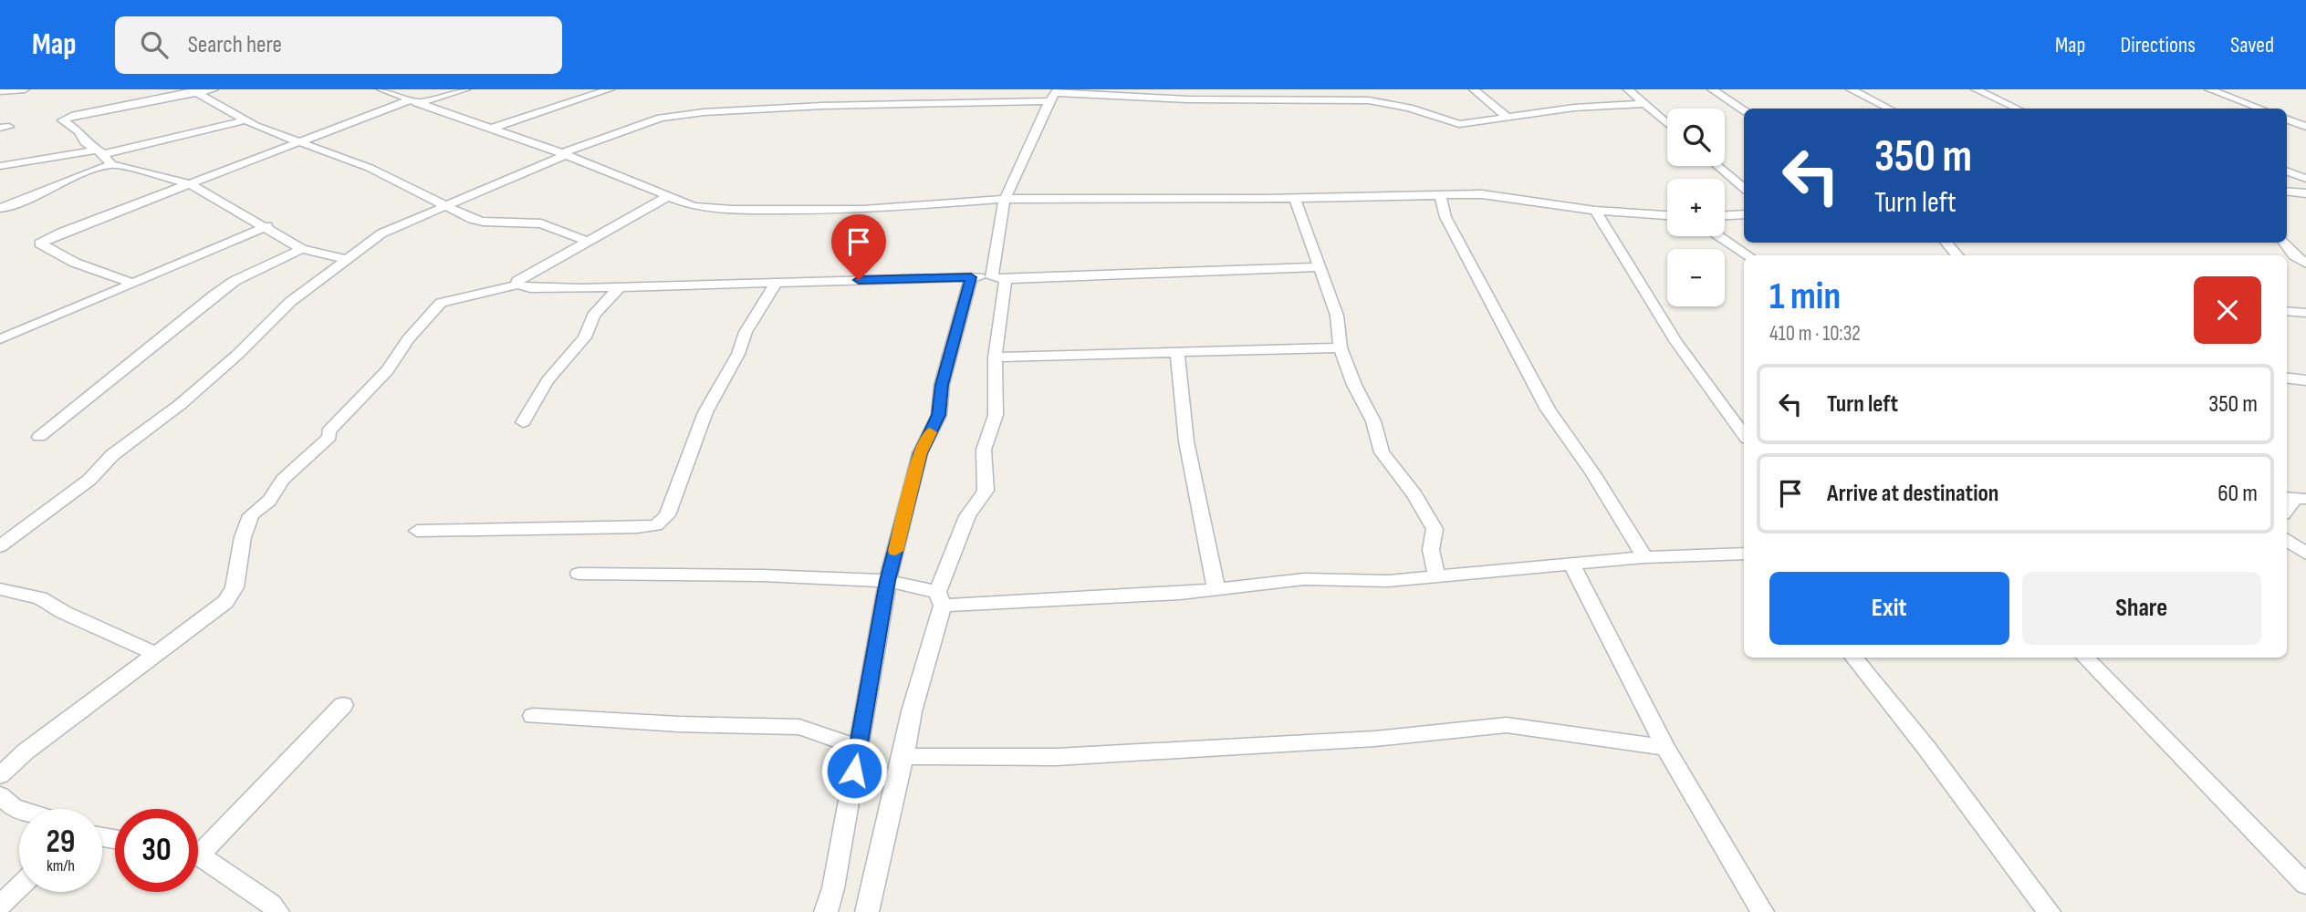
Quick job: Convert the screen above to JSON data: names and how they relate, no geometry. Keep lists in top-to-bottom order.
{
  "page": {
    "header": "Map",
    "search": "Search here",
    "nav": ["Map", "Directions", "Saved"],
    "map_buttons": ["+", "−"],
    "turn": ["350 m", "Turn left"],
    "heading": ["1 min", "410 m · 10:32"],
    "list": [
      {
        "name": "Turn left",
        "value": "350 m"
      },
      {
        "name": "Arrive at destination",
        "value": "60 m"
      }
    ],
    "buttons": ["Exit", "Share"],
    "speed": "29 km/h",
    "limit": "30"
  }
}
